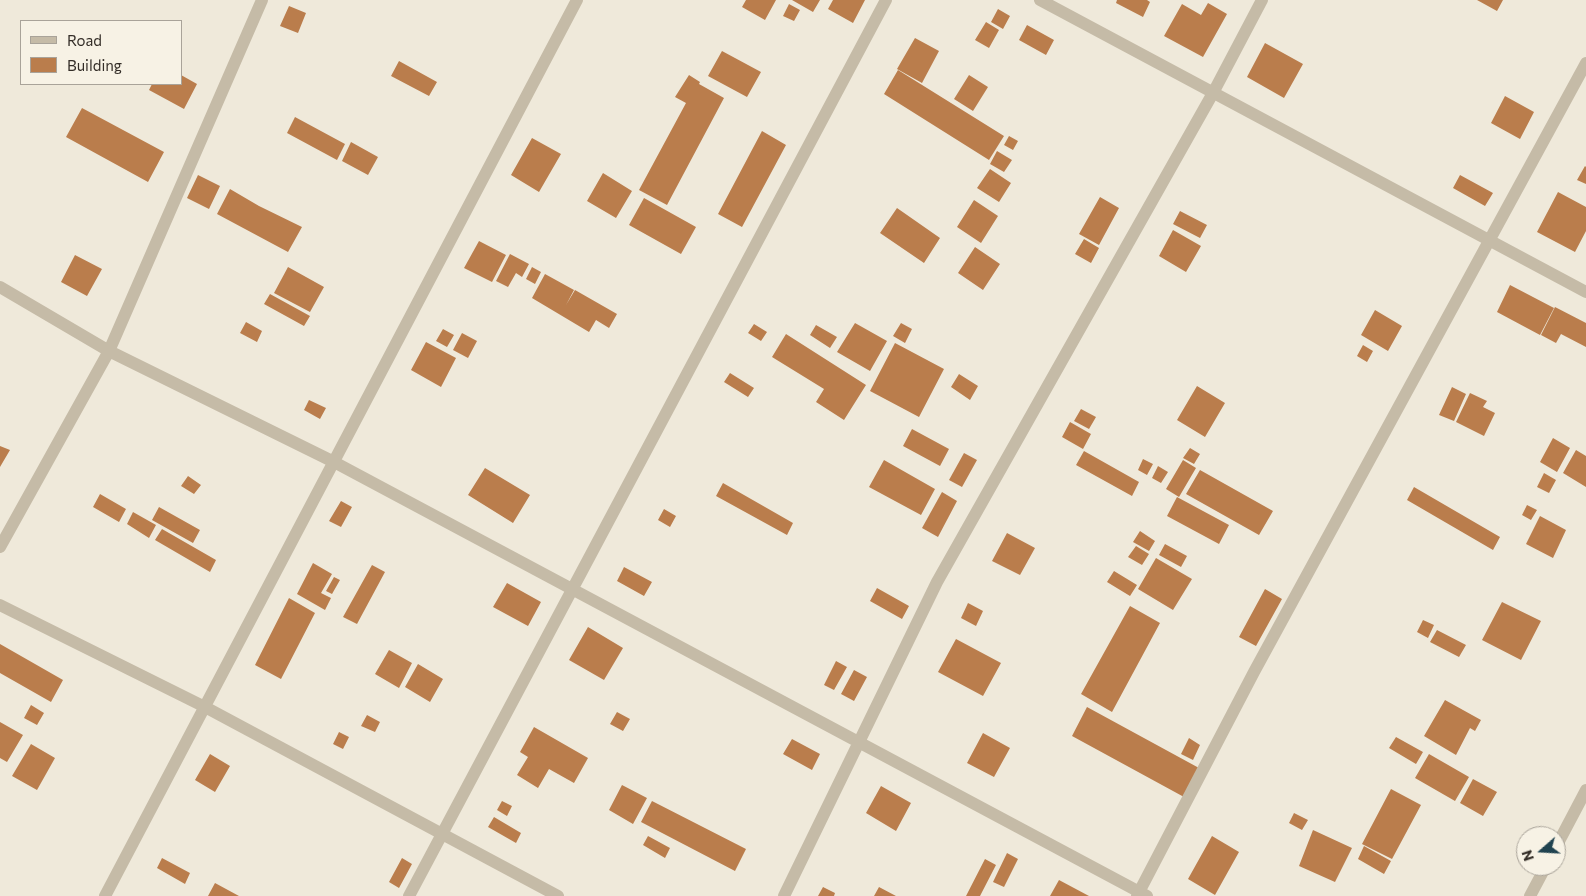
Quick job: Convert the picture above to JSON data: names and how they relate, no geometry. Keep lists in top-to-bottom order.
{
  "legend": ["Road", "Building"],
  "north": "left"
}
